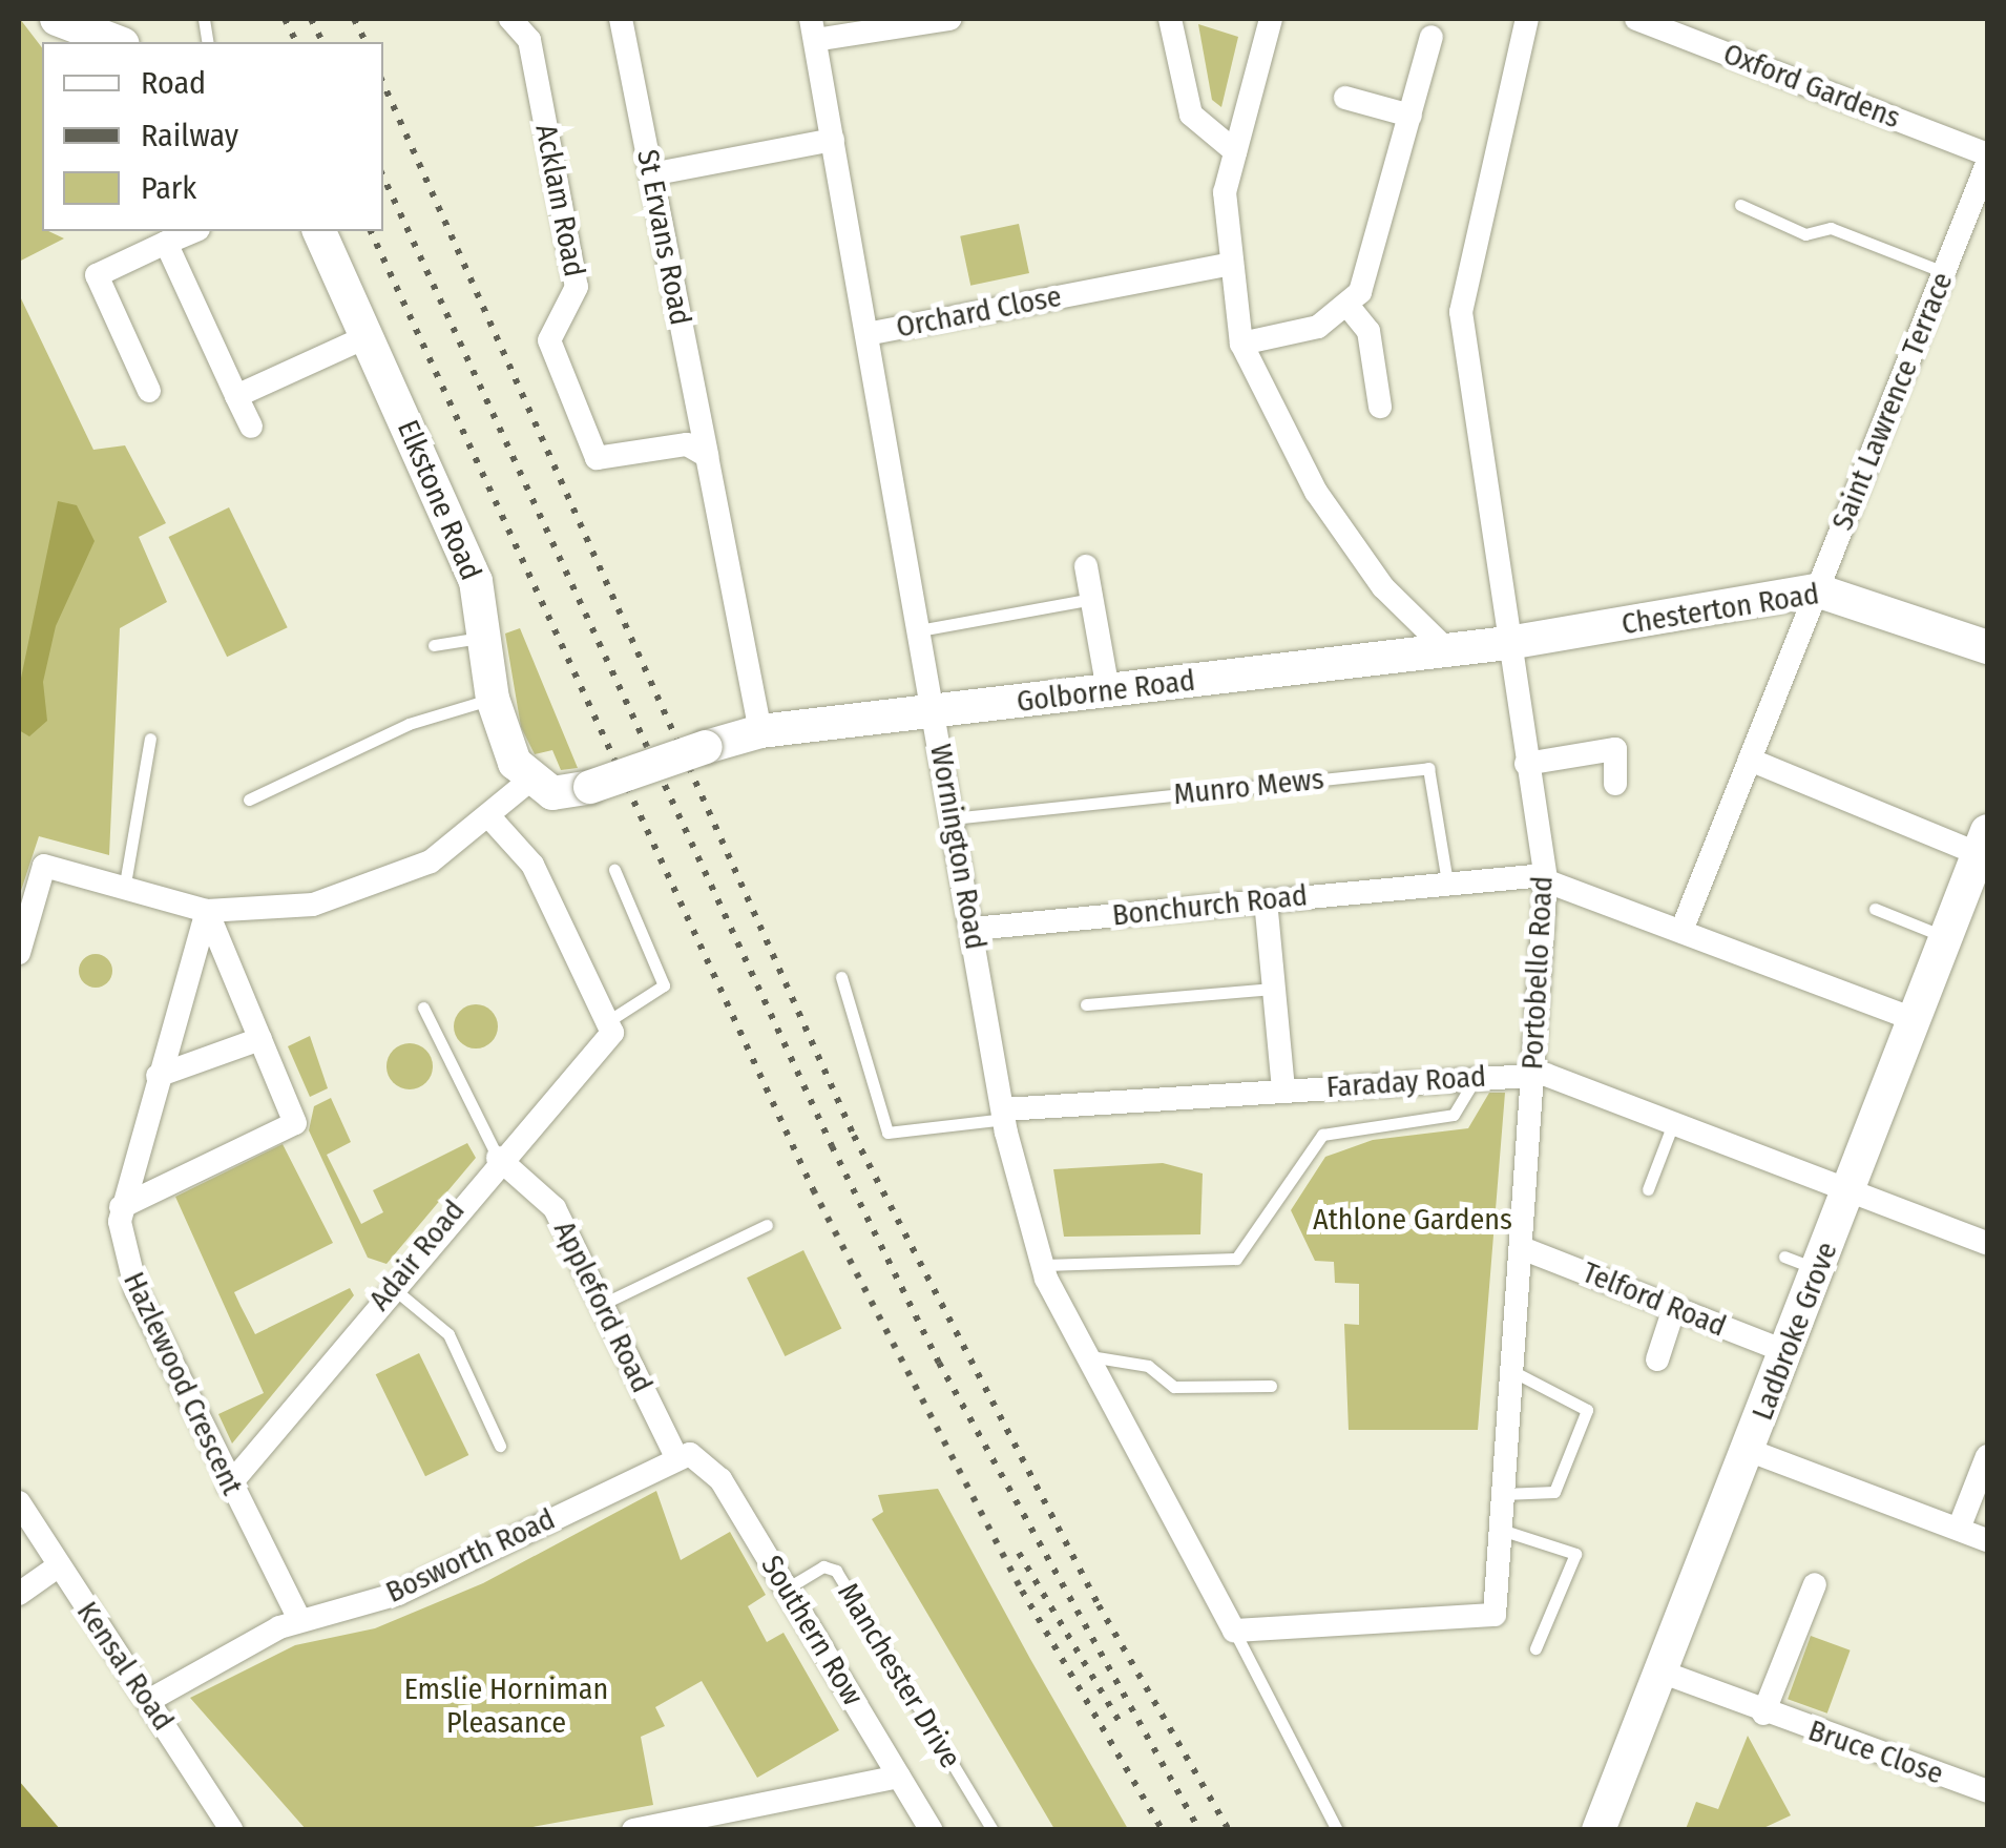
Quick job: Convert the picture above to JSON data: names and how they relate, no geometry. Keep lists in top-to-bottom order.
{
  "streets": {
    "street": [
      "Oxford Gardens",
      "Acklam Road",
      "St Ervans Road",
      "Orchard Close",
      "Saint Lawrence Terrace",
      "Elkstone Road",
      "Chesterton Road",
      "Golborne Road",
      "Wornington Road",
      "Bonchurch Road",
      "Portobello Road",
      "Faraday Road",
      "Adair Road",
      "Telford Road",
      "Appleford Road",
      "Ladbroke Grove",
      "Hazlewood Crescent",
      "Bosworth Road",
      "Southern Row",
      "Kensal Road",
      "Bruce Close"
    ],
    "lane": ["Munro Mews", "Manchester Drive"]
  },
  "crossings": [
    ["Acklam Road", "St Ervans Road"],
    ["St Ervans Road", "Golborne Road"],
    ["Orchard Close", "Wornington Road"],
    ["Saint Lawrence Terrace", "Chesterton Road"],
    ["Elkstone Road", "Golborne Road"],
    ["Chesterton Road", "Golborne Road"],
    ["Chesterton Road", "Portobello Road"],
    ["Golborne Road", "Wornington Road"],
    ["Golborne Road", "Portobello Road"],
    ["Munro Mews", "Wornington Road"],
    ["Munro Mews", "Bonchurch Road"],
    ["Wornington Road", "Bonchurch Road"],
    ["Wornington Road", "Portobello Road"],
    ["Wornington Road", "Faraday Road"],
    ["Bonchurch Road", "Portobello Road"],
    ["Portobello Road", "Faraday Road"],
    ["Portobello Road", "Telford Road"],
    ["Faraday Road", "Ladbroke Grove"],
    ["Adair Road", "Appleford Road"],
    ["Adair Road", "Hazlewood Crescent"],
    ["Telford Road", "Ladbroke Grove"],
    ["Appleford Road", "Bosworth Road"],
    ["Appleford Road", "Southern Row"],
    ["Ladbroke Grove", "Bruce Close"],
    ["Hazlewood Crescent", "Bosworth Road"],
    ["Bosworth Road", "Southern Row"],
    ["Bosworth Road", "Kensal Road"],
    ["Southern Row", "Manchester Drive"]
  ],
  "parks": ["Athlone Gardens", "Emslie Horniman Pleasance"],
  "legend": ["Road", "Railway", "Park"]
}
